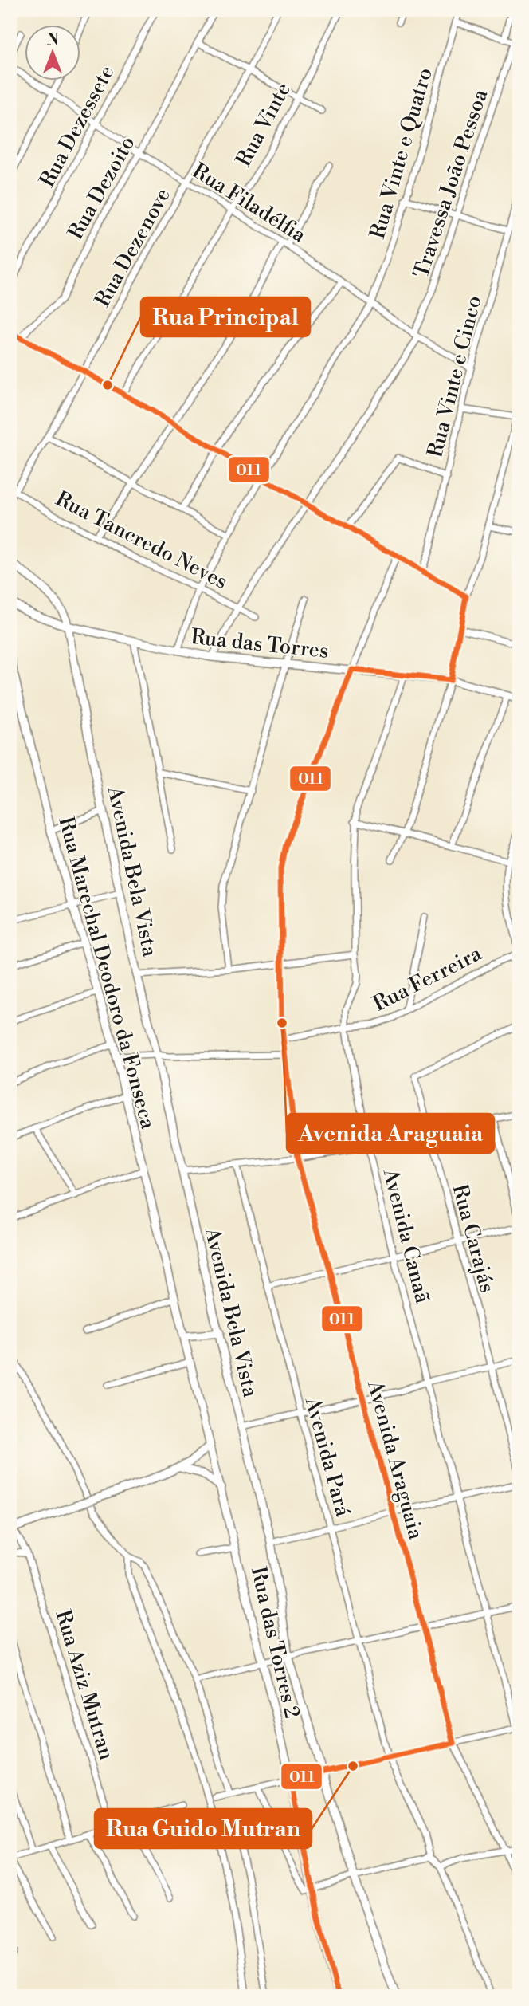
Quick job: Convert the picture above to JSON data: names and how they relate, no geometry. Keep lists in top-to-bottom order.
{
  "streets": {
    "street": [
      "Rua Vinte",
      "Rua Dezessete",
      "Rua Vinte e Quatro",
      "Travessa João Pessoa",
      "Rua Dezoito",
      "Rua Filadélfia",
      "Rua Dezenove",
      "Rua Vinte e Cinco",
      "Rua Tancredo Neves",
      "Rua das Torres",
      "Avenida Bela Vista",
      "Rua Marechal Deodoro da Fonseca",
      "Rua Ferreira",
      "Avenida Canaã",
      "Rua Carajás",
      "Avenida Pará",
      "Avenida Araguaia",
      "Rua das Torres 2",
      "Rua Aziz Mutran"
    ]
  },
  "crossings": [
    ["Rua Vinte", "Rua Filadélfia"],
    ["Rua Dezessete", "Rua Filadélfia"],
    ["Rua Vinte e Quatro", "Rua Filadélfia"],
    ["Rua Vinte e Quatro", "Rua Tancredo Neves"],
    ["Rua Vinte e Quatro", "Rua das Torres"],
    ["Travessa João Pessoa", "Rua Filadélfia"],
    ["Travessa João Pessoa", "Rua Tancredo Neves"],
    ["Travessa João Pessoa", "Rua das Torres"],
    ["Rua Dezoito", "Rua Filadélfia"],
    ["Rua Filadélfia", "Rua Dezenove"],
    ["Rua Filadélfia", "Rua Vinte e Cinco"],
    ["Rua Dezenove", "Rua Tancredo Neves"],
    ["Rua das Torres", "Avenida Bela Vista"],
    ["Rua das Torres", "Avenida Canaã"],
    ["Rua das Torres", "Avenida Araguaia"],
    ["Rua Marechal Deodoro da Fonseca", "Rua das Torres 2"],
    ["Rua Ferreira", "Avenida Canaã"],
    ["Rua Ferreira", "Avenida Araguaia"]
  ],
  "places": ["Rua Principal", "Avenida Araguaia", "Rua Guido Mutran"],
  "lines": ["transit line 011"],
  "north": "top"
}
